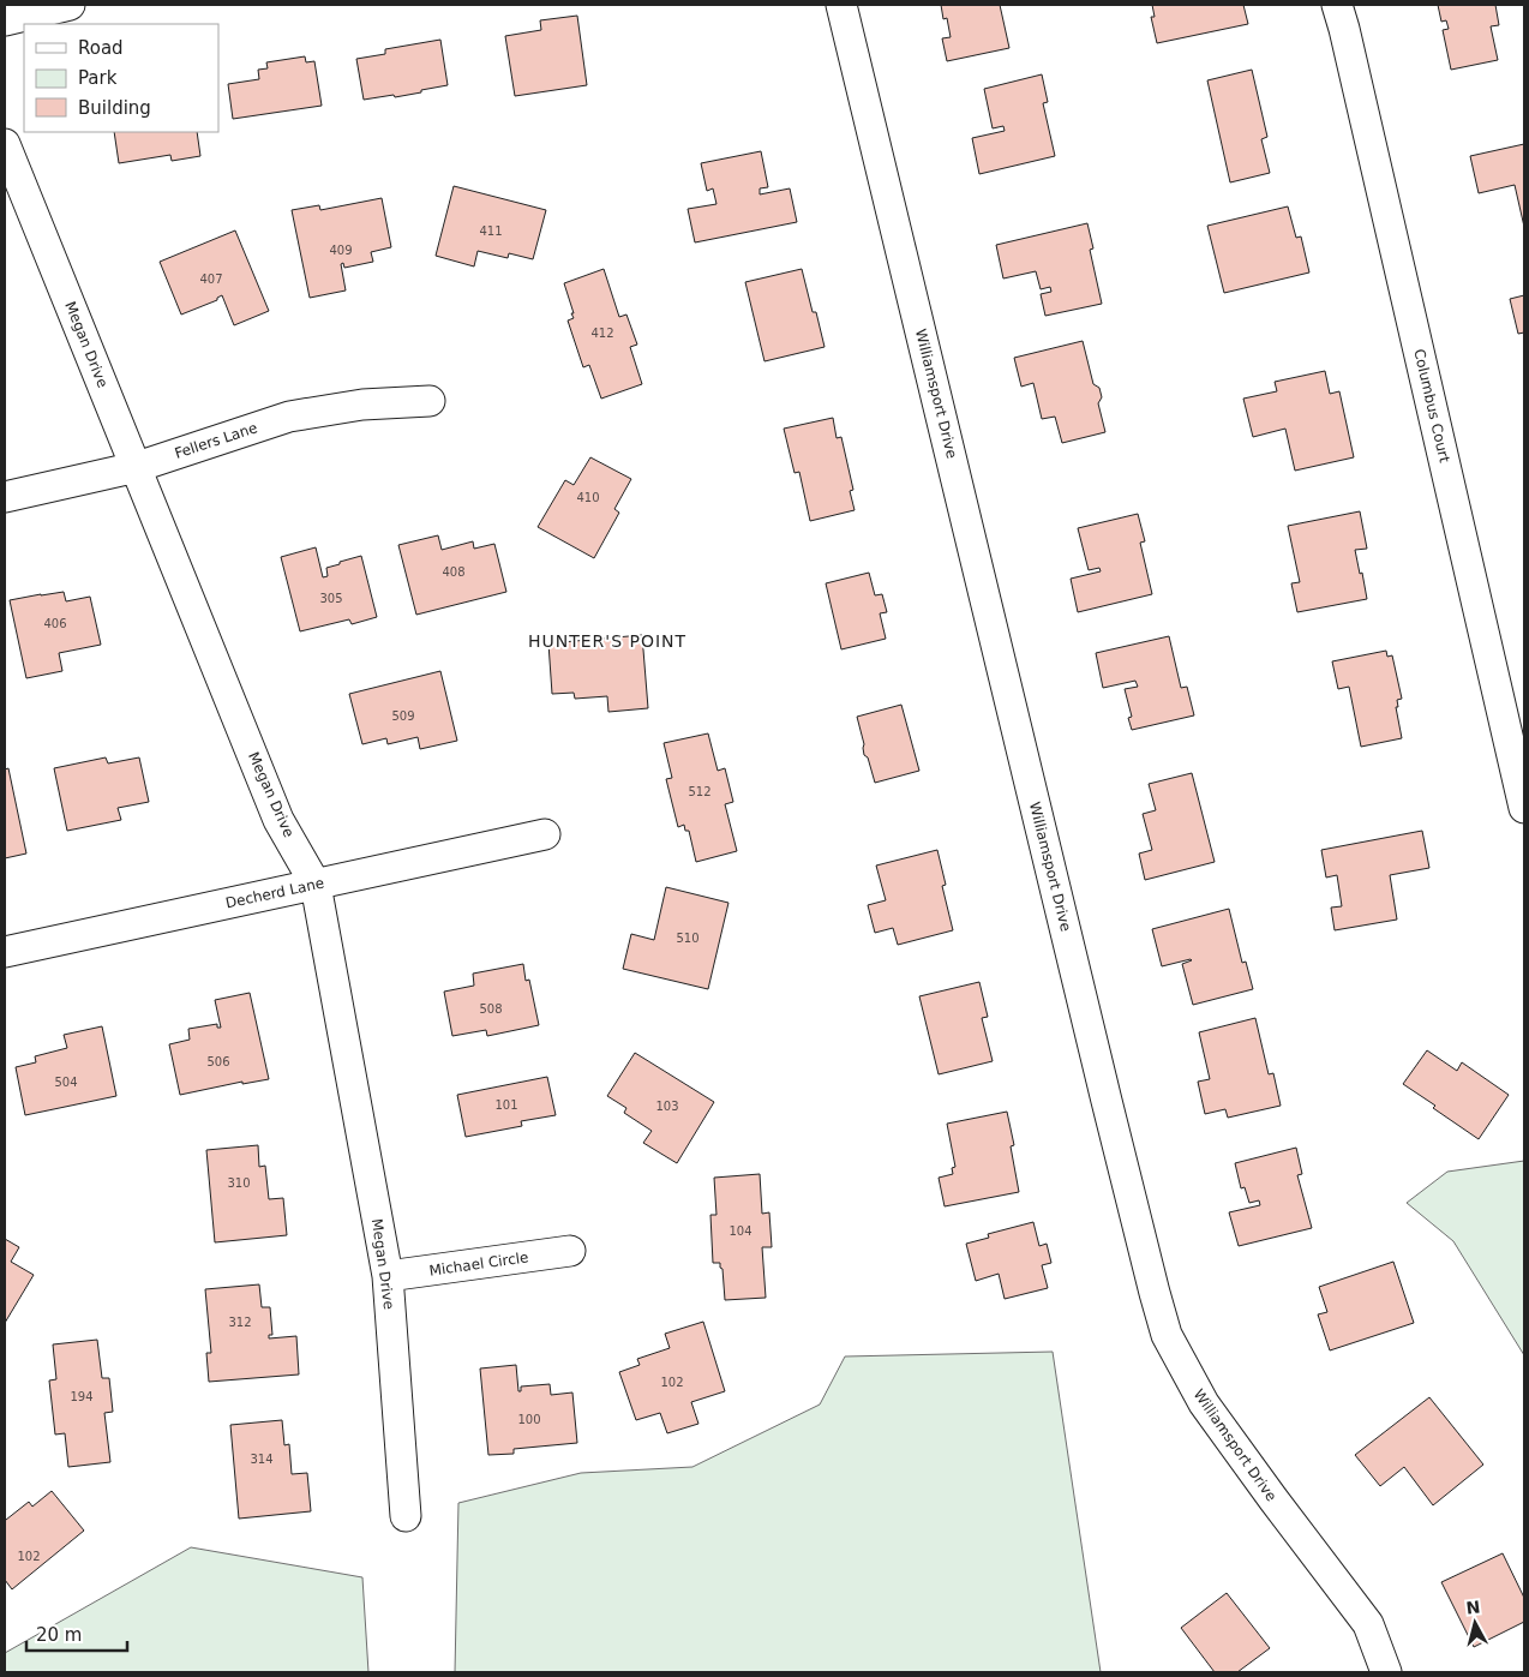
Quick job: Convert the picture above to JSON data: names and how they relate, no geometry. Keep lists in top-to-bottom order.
{
  "streets": {
    "street": [
      "Megan Drive",
      "Williamsport Drive",
      "Columbus Court",
      "Fellers Lane",
      "Decherd Lane",
      "Michael Circle"
    ]
  },
  "crossings": [
    ["Megan Drive", "Fellers Lane"],
    ["Megan Drive", "Decherd Lane"],
    ["Megan Drive", "Michael Circle"]
  ],
  "districts": ["HUNTER'S POINT"],
  "house_numbers": [
    "411",
    "409",
    "407",
    "412",
    "410",
    "408",
    "305",
    "406",
    "509",
    "512",
    "510",
    "508",
    "506",
    "504",
    "101",
    "103",
    "310",
    "104",
    "312",
    "102",
    "194",
    "100",
    "314",
    "102"
  ],
  "legend": ["Road", "Park", "Building"],
  "scale_bar": "20 m",
  "north": "top"
}
